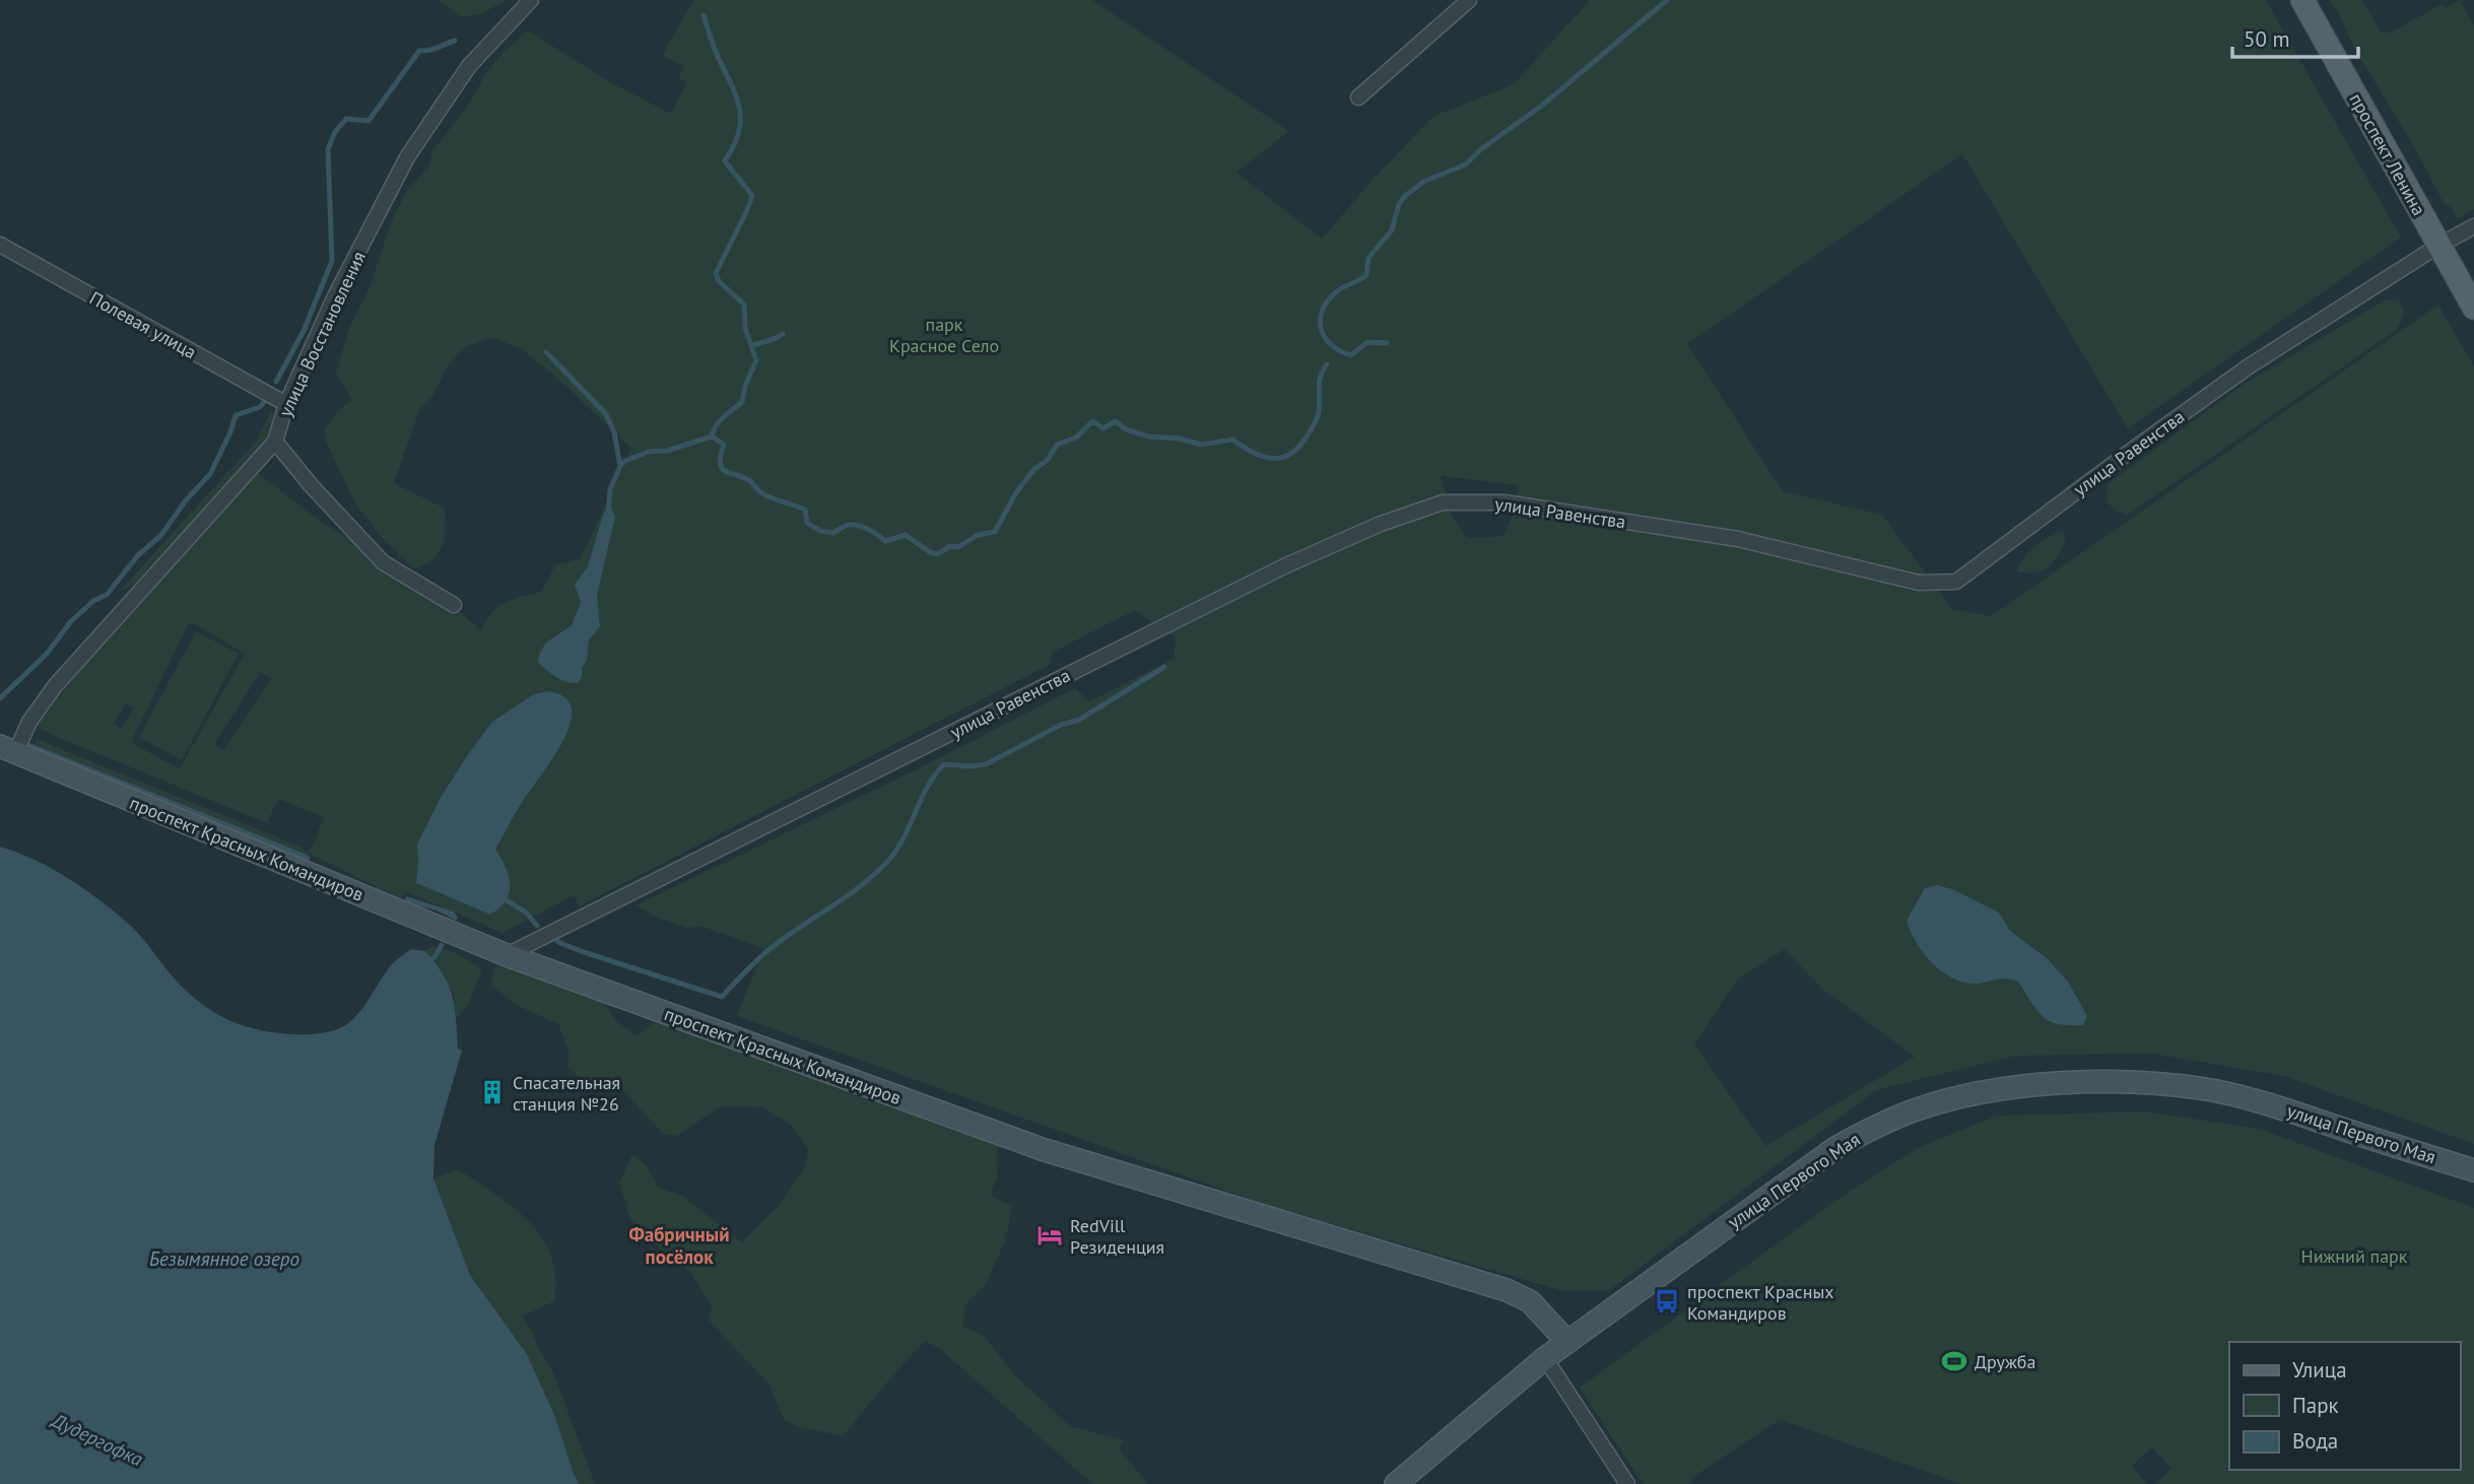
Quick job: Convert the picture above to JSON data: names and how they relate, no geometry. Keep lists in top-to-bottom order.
{
  "streets": {
    "main road": ["проспект Ленина"],
    "street": [
      "Полевая улица",
      "улица Восстановления",
      "улица Равенства",
      "проспект Красных Командиров",
      "улица Первого Мая"
    ]
  },
  "crossings": [
    ["проспект Ленина", "улица Равенства"],
    ["Полевая улица", "улица Восстановления"],
    ["улица Восстановления", "проспект Красных Командиров"],
    ["улица Равенства", "проспект Красных Командиров"],
    ["проспект Красных Командиров", "улица Первого Мая"]
  ],
  "districts": ["Фабричный посёлок"],
  "water": ["Безымянное озеро", "Дудергофка"],
  "parks": ["парк Красное Село", "Нижний парк"],
  "places": {
    "building": ["Спасательная станция №26"],
    "hotel": ["RedVill Резиденция"],
    "bus stop": ["проспект Красных Командиров"],
    "sports": ["Дружба"]
  },
  "legend": ["Улица", "Парк", "Вода"],
  "scale_bar": "50 m"
}
